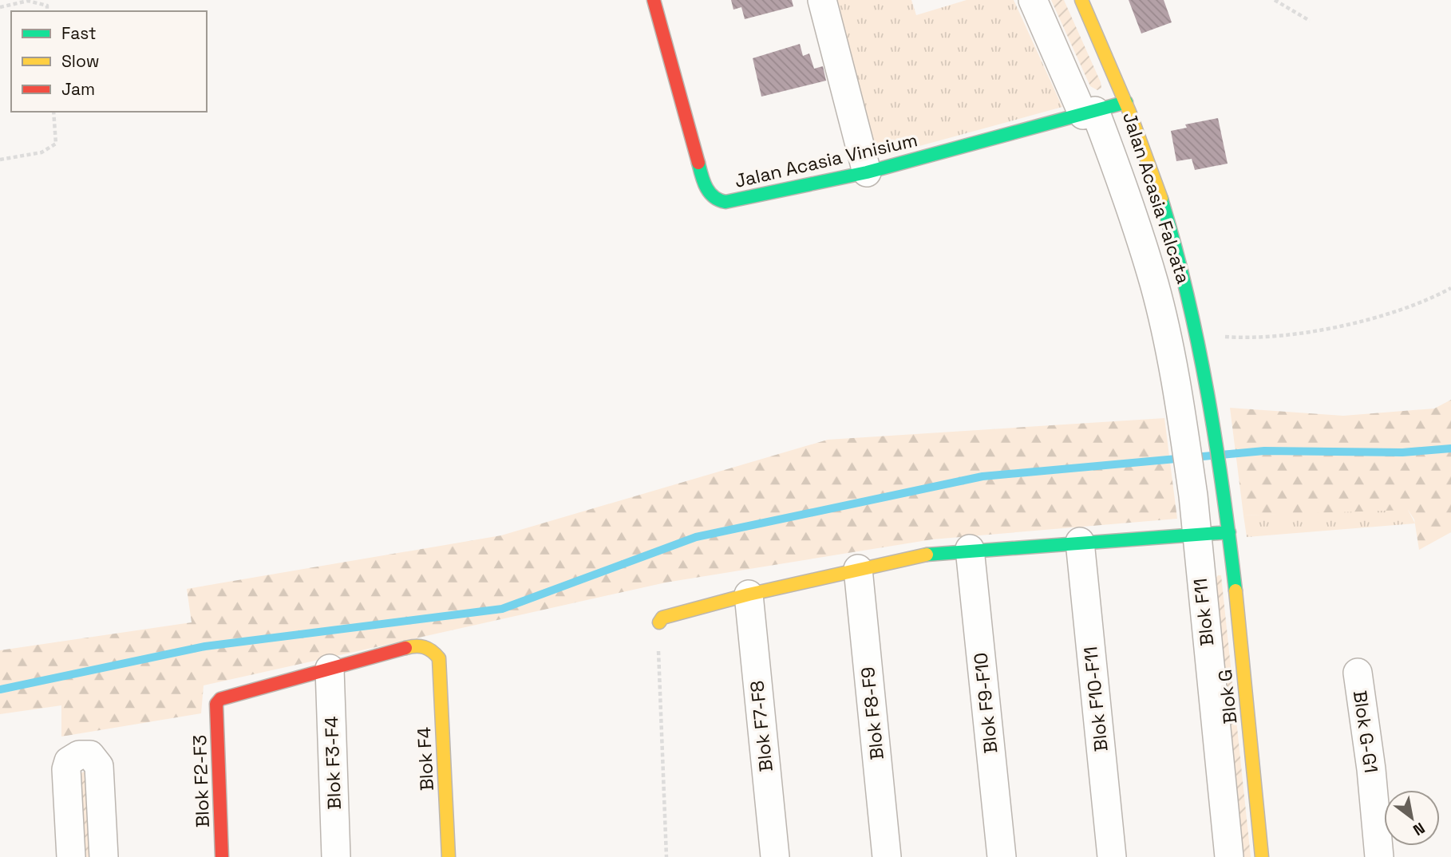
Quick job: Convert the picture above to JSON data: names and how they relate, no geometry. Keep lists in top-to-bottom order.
{
  "streets": {
    "street": [
      "Jalan Acasia Vinisium",
      "Jalan Acasia Falcata",
      "Blok F11",
      "Blok G",
      "Blok F10-F11",
      "Blok F9-F10",
      "Blok F8-F9",
      "Blok F7-F8",
      "Blok G-G1",
      "Blok F4",
      "Blok F3-F4",
      "Blok F2-F3"
    ]
  },
  "crossings": [
    ["Jalan Acasia Vinisium", "Jalan Acasia Falcata"],
    ["Jalan Acasia Falcata", "Blok F11"],
    ["Jalan Acasia Falcata", "Blok G"],
    ["Blok F4", "Blok F3-F4"],
    ["Blok F4", "Blok F2-F3"],
    ["Blok F3-F4", "Blok F2-F3"]
  ],
  "legend": ["Fast", "Slow", "Jam"],
  "north": "bottom right"
}
